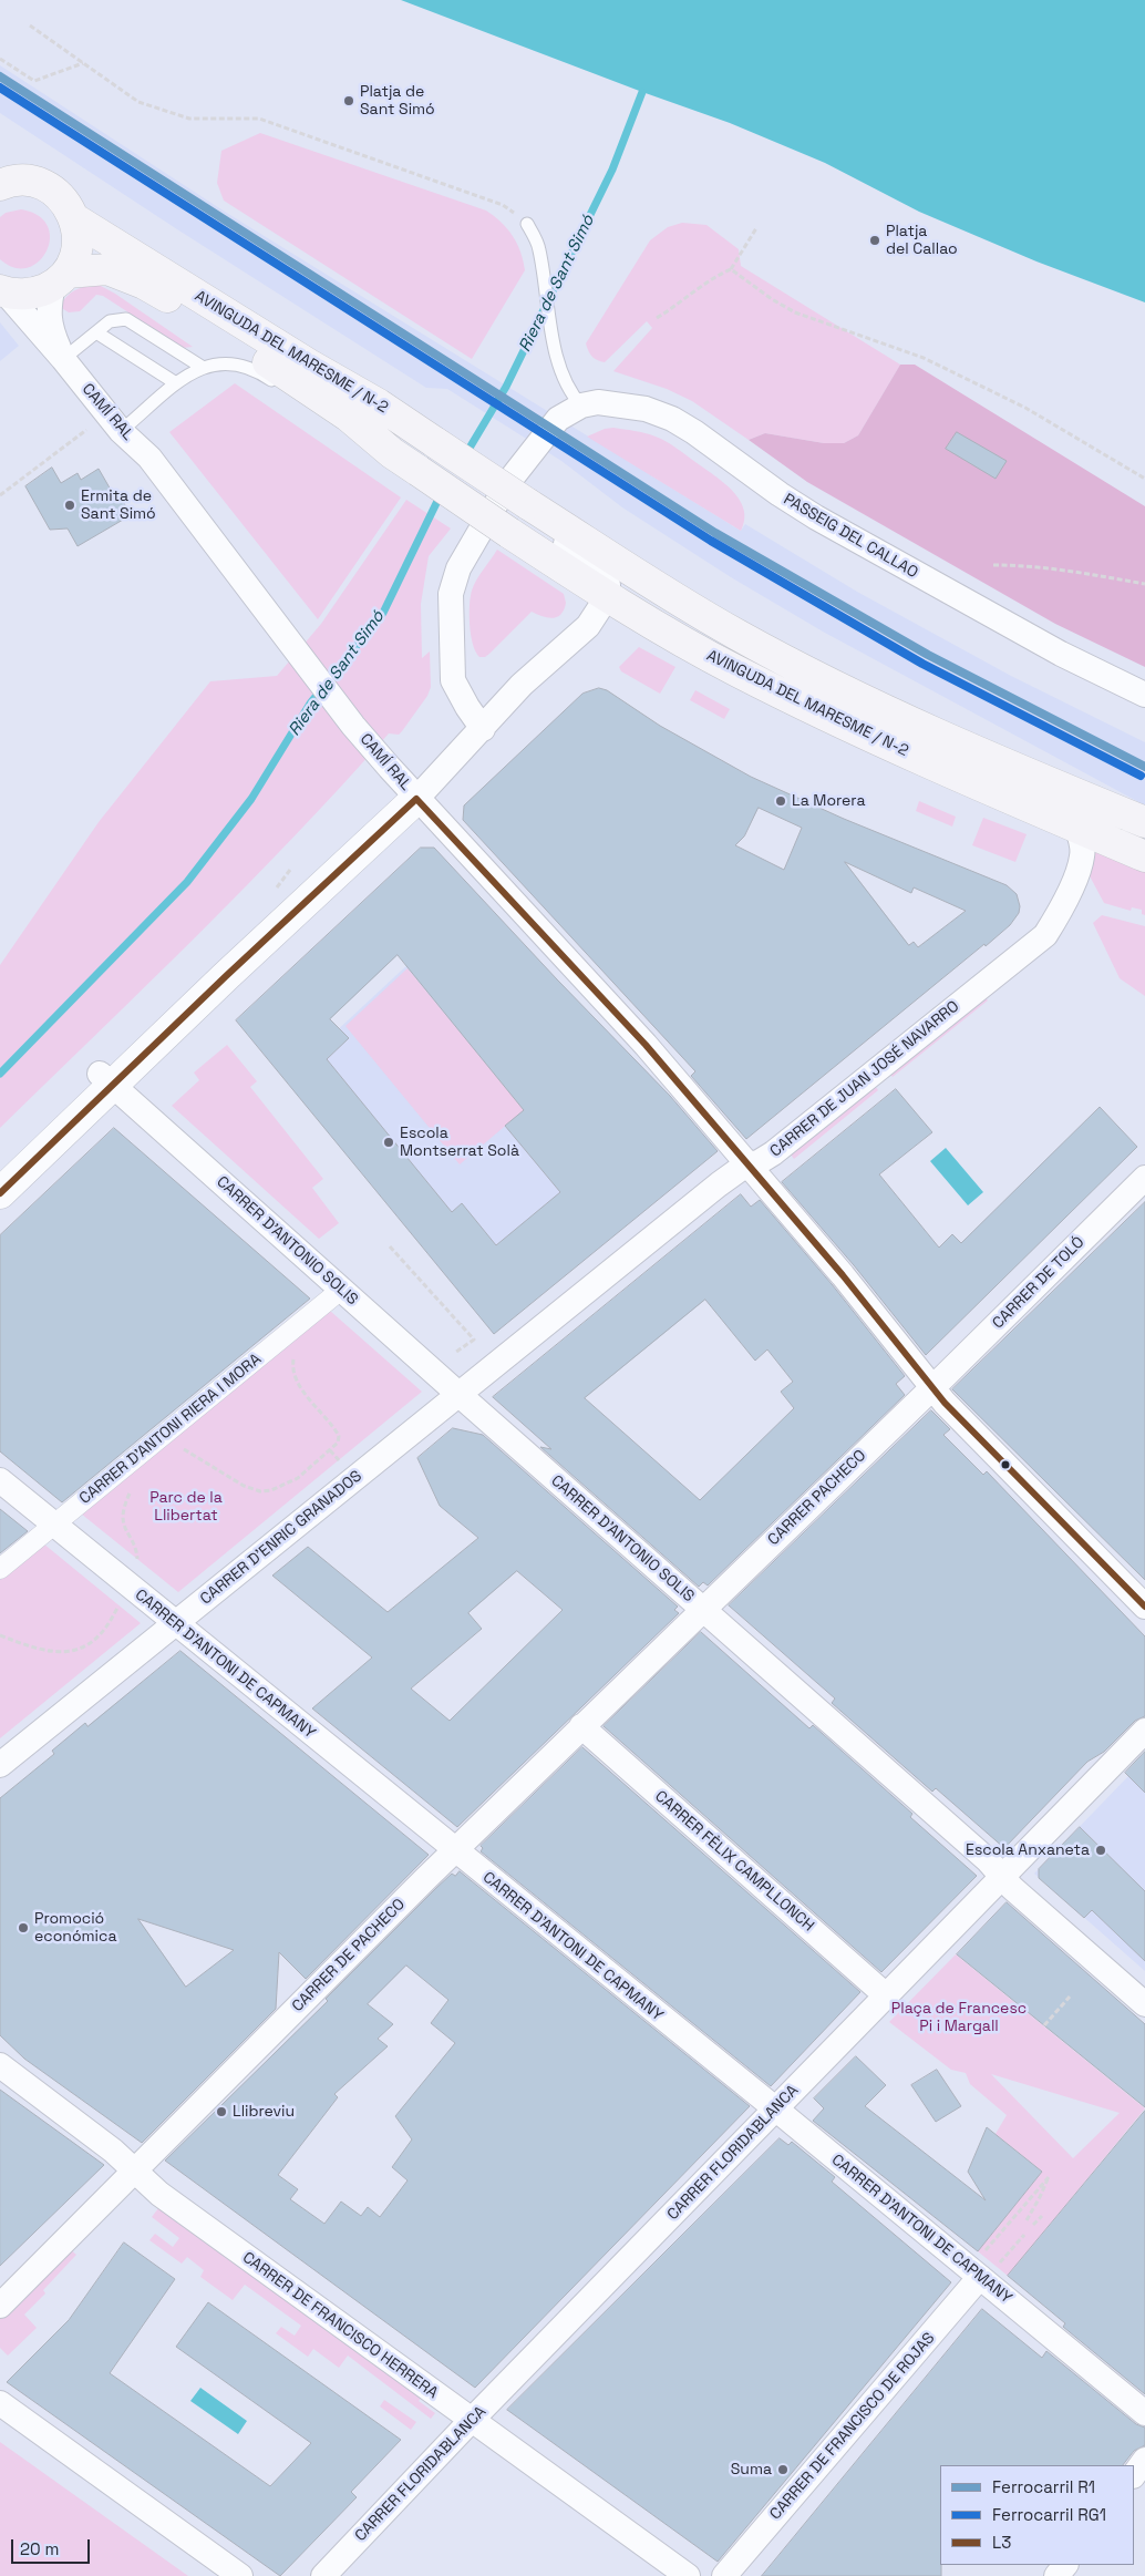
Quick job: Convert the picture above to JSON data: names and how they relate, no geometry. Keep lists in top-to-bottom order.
{
  "streets": {
    "main road": ["AVINGUDA DEL MARESME / N-2"],
    "street": [
      "CAMÍ RAL",
      "PASSEIG DEL CALLAO",
      "CARRER DE JUAN JOSÉ NAVARRO",
      "CARRER D'ANTONIO SOLIS",
      "CARRER DE TOLÓ",
      "CARRER D'ANTONI RIERA I MORA",
      "CARRER PACHECO",
      "CARRER D'ENRIC GRANADOS",
      "CARRER D'ANTONI DE CAPMANY",
      "CARRER FÈLIX CAMPLLONCH",
      "CARRER DE PACHECO",
      "CARRER FLORIDABLANCA",
      "CARRER DE FRANCISCO HERRERA",
      "CARRER DE FRANCISCO DE ROJAS"
    ]
  },
  "crossings": [
    ["AVINGUDA DEL MARESME / N-2", "CAMÍ RAL"],
    ["AVINGUDA DEL MARESME / N-2", "CARRER DE JUAN JOSÉ NAVARRO"],
    ["CAMÍ RAL", "CARRER DE JUAN JOSÉ NAVARRO"],
    ["CAMÍ RAL", "CARRER DE TOLÓ"],
    ["CAMÍ RAL", "CARRER PACHECO"],
    ["CARRER DE JUAN JOSÉ NAVARRO", "CARRER D'ANTONIO SOLIS"],
    ["CARRER DE JUAN JOSÉ NAVARRO", "CARRER D'ENRIC GRANADOS"],
    ["CARRER D'ANTONIO SOLIS", "CARRER D'ANTONI RIERA I MORA"],
    ["CARRER D'ANTONIO SOLIS", "CARRER PACHECO"],
    ["CARRER D'ANTONIO SOLIS", "CARRER D'ENRIC GRANADOS"],
    ["CARRER D'ANTONIO SOLIS", "CARRER DE PACHECO"],
    ["CARRER D'ANTONIO SOLIS", "CARRER FLORIDABLANCA"],
    ["CARRER DE TOLÓ", "CARRER PACHECO"],
    ["CARRER D'ANTONI RIERA I MORA", "CARRER D'ANTONI DE CAPMANY"],
    ["CARRER PACHECO", "CARRER DE PACHECO"],
    ["CARRER D'ENRIC GRANADOS", "CARRER D'ANTONI DE CAPMANY"],
    ["CARRER D'ANTONI DE CAPMANY", "CARRER DE PACHECO"],
    ["CARRER D'ANTONI DE CAPMANY", "CARRER FLORIDABLANCA"],
    ["CARRER D'ANTONI DE CAPMANY", "CARRER DE FRANCISCO DE ROJAS"],
    ["CARRER FÈLIX CAMPLLONCH", "CARRER DE PACHECO"],
    ["CARRER FÈLIX CAMPLLONCH", "CARRER FLORIDABLANCA"],
    ["CARRER DE PACHECO", "CARRER DE FRANCISCO HERRERA"],
    ["CARRER FLORIDABLANCA", "CARRER DE FRANCISCO HERRERA"]
  ],
  "water": ["Riera de Sant Simó"],
  "parks": ["Parc de la Llibertat", "Plaça de Francesc Pi i Margall"],
  "places": [
    "Platja de Sant Simó",
    "Platja del Callao",
    "Ermita de Sant Simó",
    "La Morera",
    "Escola Montserrat Solà",
    "Escola Anxaneta",
    "Promoció económica",
    "Llibreviu",
    "Suma"
  ],
  "lines": ["rail line R1", "rail line RG1", "transit line L3"],
  "legend": ["Ferrocarril R1", "Ferrocarril RG1", "L3"],
  "scale_bar": "20 m"
}
